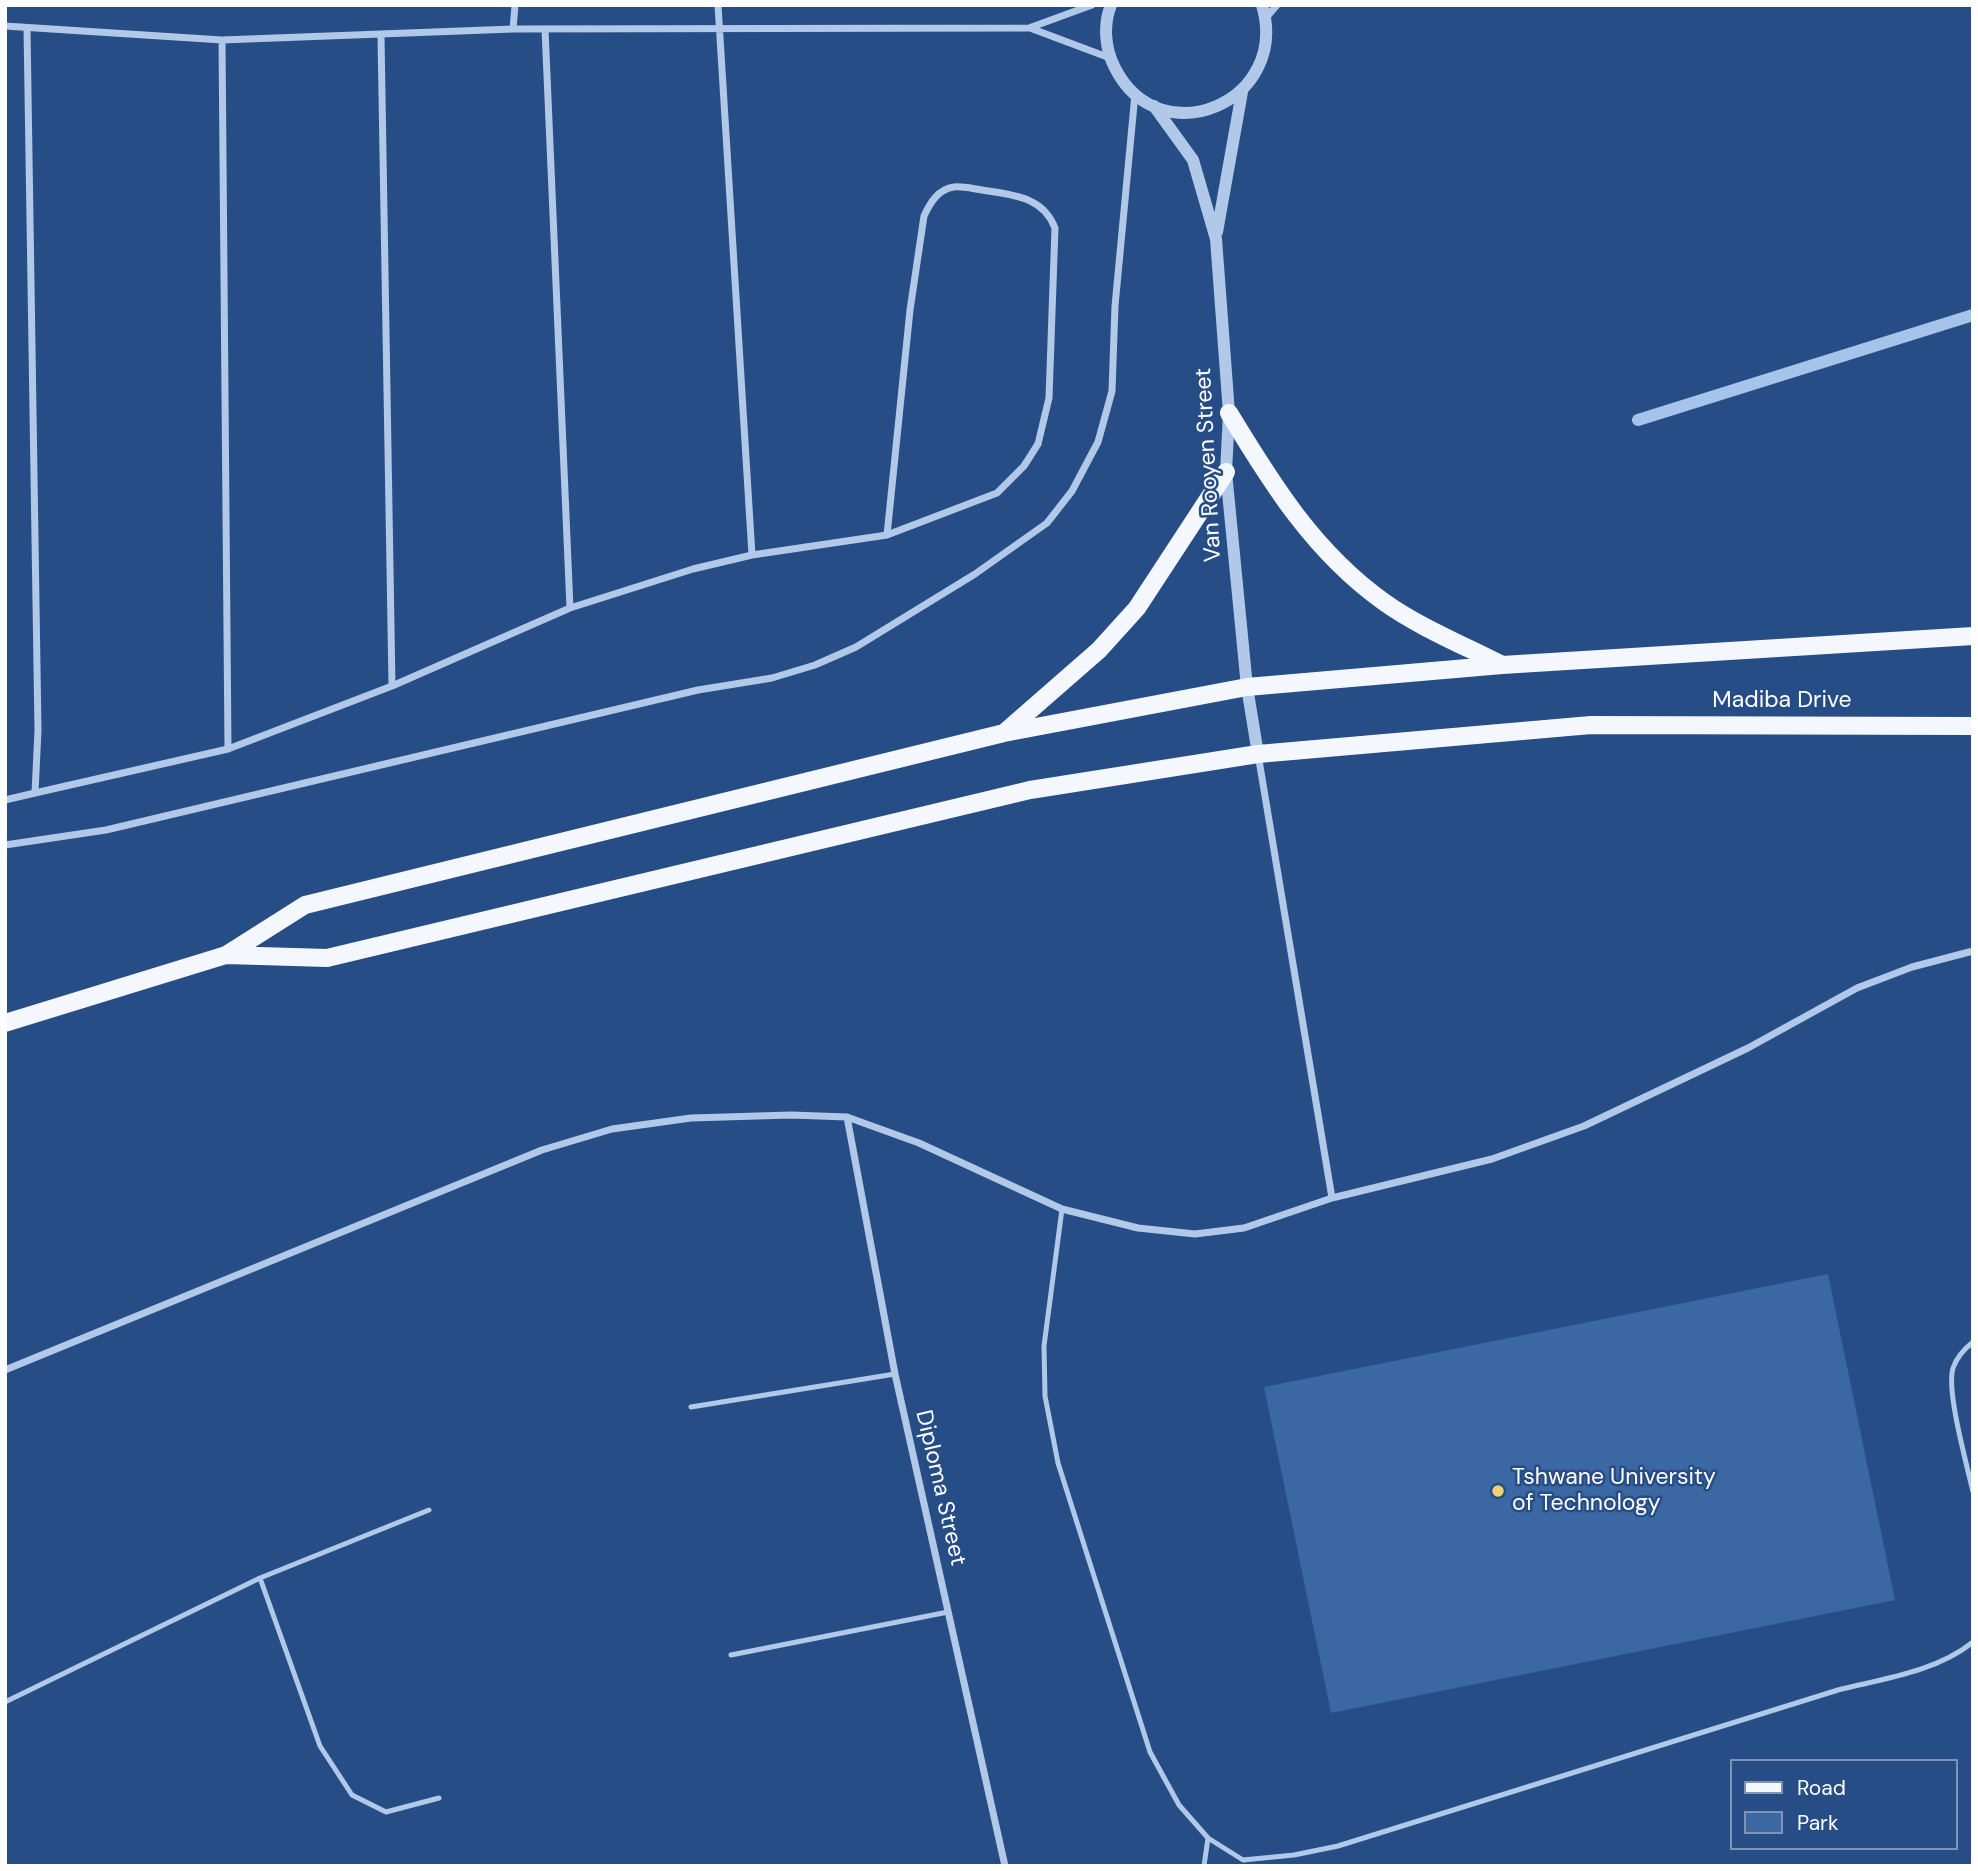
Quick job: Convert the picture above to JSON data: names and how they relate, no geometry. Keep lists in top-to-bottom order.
{
  "streets": {
    "main road": ["Madiba Drive"],
    "street": ["Van Rooyen Street", "Diploma Street"]
  },
  "crossings": [
    ["Van Rooyen Street", "Madiba Drive"]
  ],
  "places": ["Tshwane University of Technology"],
  "legend": ["Road", "Park"]
}
